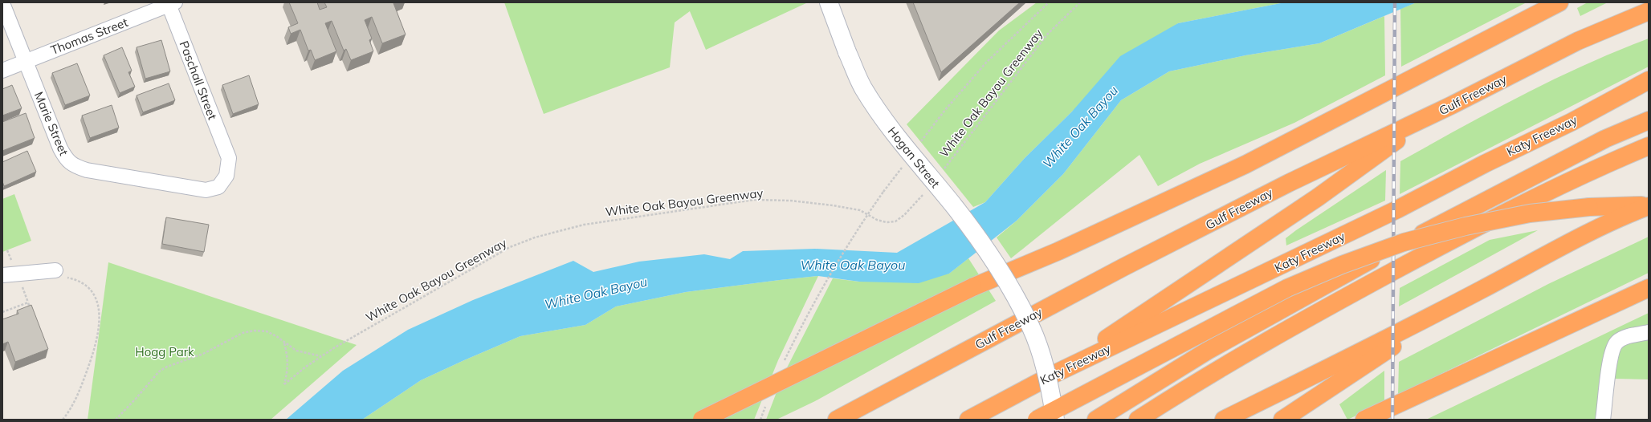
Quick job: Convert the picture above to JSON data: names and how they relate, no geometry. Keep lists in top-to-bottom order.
{
  "streets": {
    "highway": ["Gulf Freeway", "Katy Freeway"],
    "main road": ["Hogan Street"],
    "street": ["Thomas Street", "Paschall Street", "Marie Street"],
    "path": ["White Oak Bayou Greenway"]
  },
  "crossings": [
    ["Thomas Street", "Paschall Street"],
    ["Thomas Street", "Marie Street"],
    ["Paschall Street", "Marie Street"]
  ],
  "water": ["White Oak Bayou"],
  "parks": ["Hogg Park"]
}
